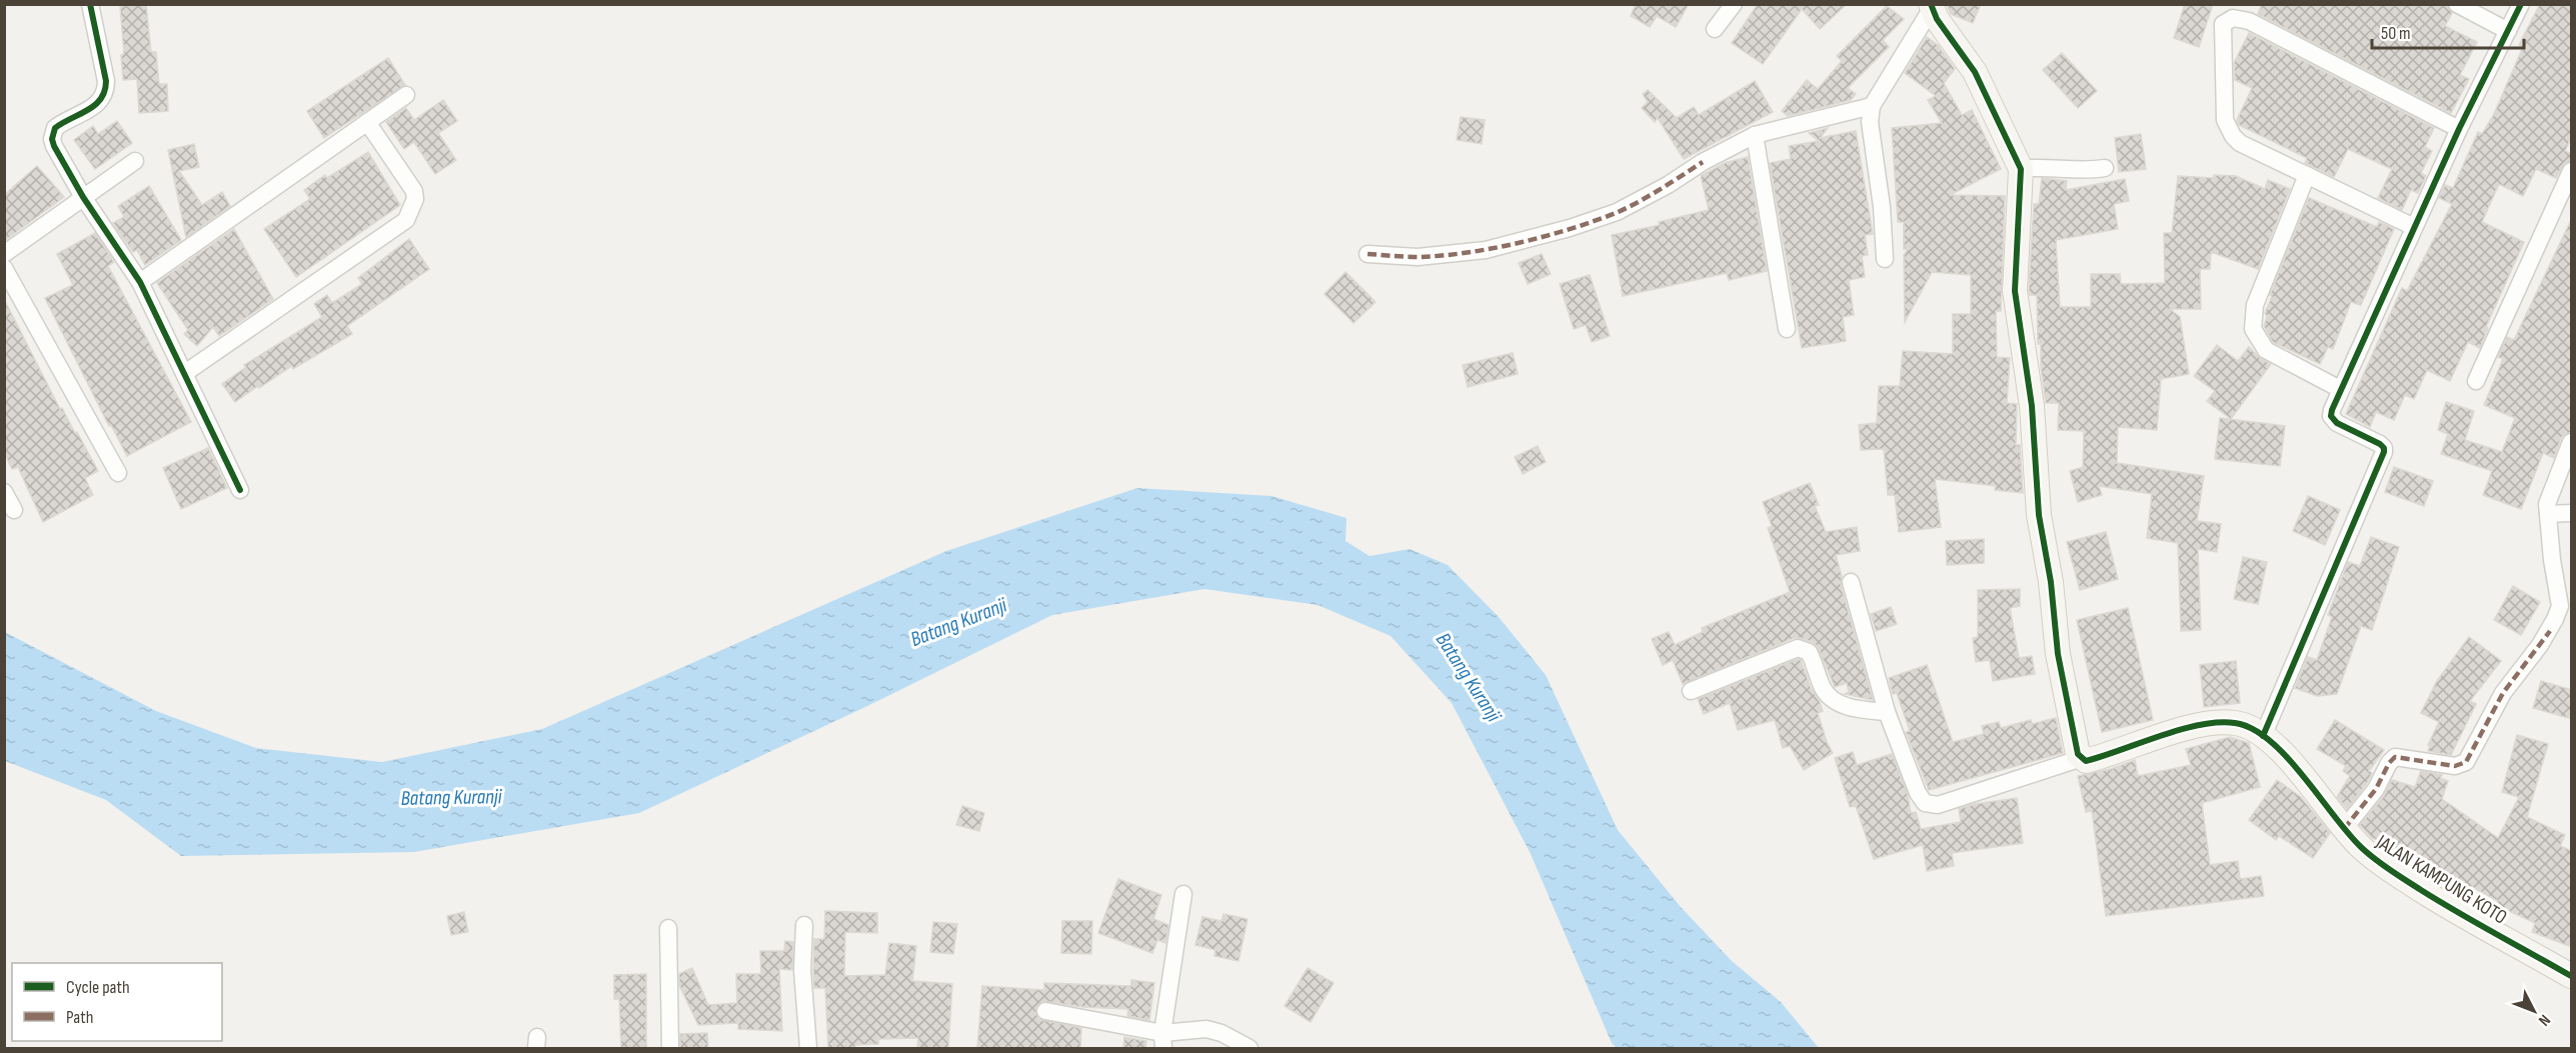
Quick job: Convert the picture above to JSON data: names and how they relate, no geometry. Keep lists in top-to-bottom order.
{
  "streets": {
    "street": ["JALAN KAMPUNG KOTO"]
  },
  "water": ["Batang Kuranji"],
  "legend": ["Cycle path", "Path"],
  "scale_bar": "50 m",
  "north": "bottom right"
}
